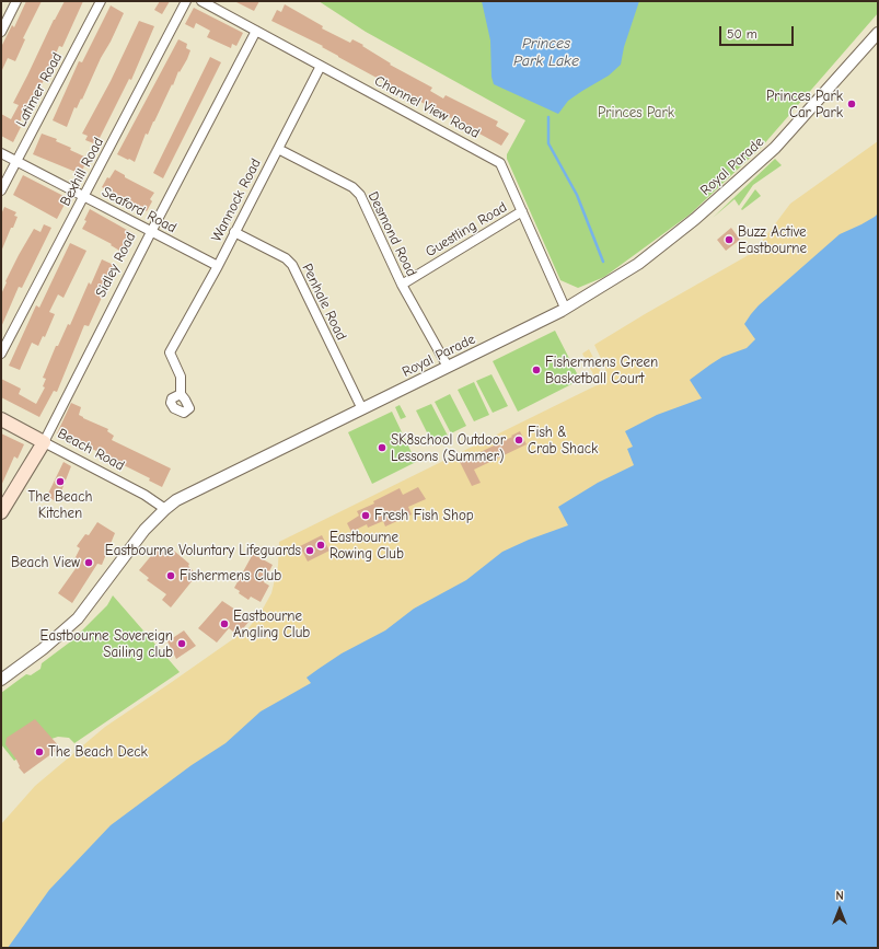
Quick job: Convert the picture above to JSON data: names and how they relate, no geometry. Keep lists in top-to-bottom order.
{
  "streets": {
    "main road": ["Sidley Road", "Beach Road"],
    "street": [
      "Latimer Road",
      "Channel View Road",
      "Royal Parade",
      "Bexhill Road",
      "Wannock Road",
      "Seaford Road",
      "Guestling Road",
      "Desmond Road",
      "Penhale Road"
    ]
  },
  "crossings": [
    ["Latimer Road", "Seaford Road"],
    ["Channel View Road", "Royal Parade"],
    ["Channel View Road", "Wannock Road"],
    ["Channel View Road", "Guestling Road"],
    ["Channel View Road", "Sidley Road"],
    ["Royal Parade", "Desmond Road"],
    ["Royal Parade", "Penhale Road"],
    ["Royal Parade", "Beach Road"],
    ["Bexhill Road", "Seaford Road"],
    ["Wannock Road", "Seaford Road"],
    ["Wannock Road", "Desmond Road"],
    ["Wannock Road", "Penhale Road"],
    ["Seaford Road", "Sidley Road"],
    ["Guestling Road", "Desmond Road"],
    ["Sidley Road", "Beach Road"]
  ],
  "water": ["Princes Park Lake"],
  "parks": ["Princes Park"],
  "places": [
    "Princes Park Car Park",
    "Buzz Active Eastbourne",
    "Fishermens Green Basketball Court",
    "Fish & Crab Shack",
    "SK8school Outdoor Lessons (Summer)",
    "The Beach Kitchen",
    "Fresh Fish Shop",
    "Eastbourne Rowing Club",
    "Eastbourne Voluntary Lifeguards",
    "Beach View",
    "Fishermens Club",
    "Eastbourne Angling Club",
    "Eastbourne Sovereign Sailing club",
    "The Beach Deck"
  ],
  "scale_bar": "50 m",
  "north": "top"
}
